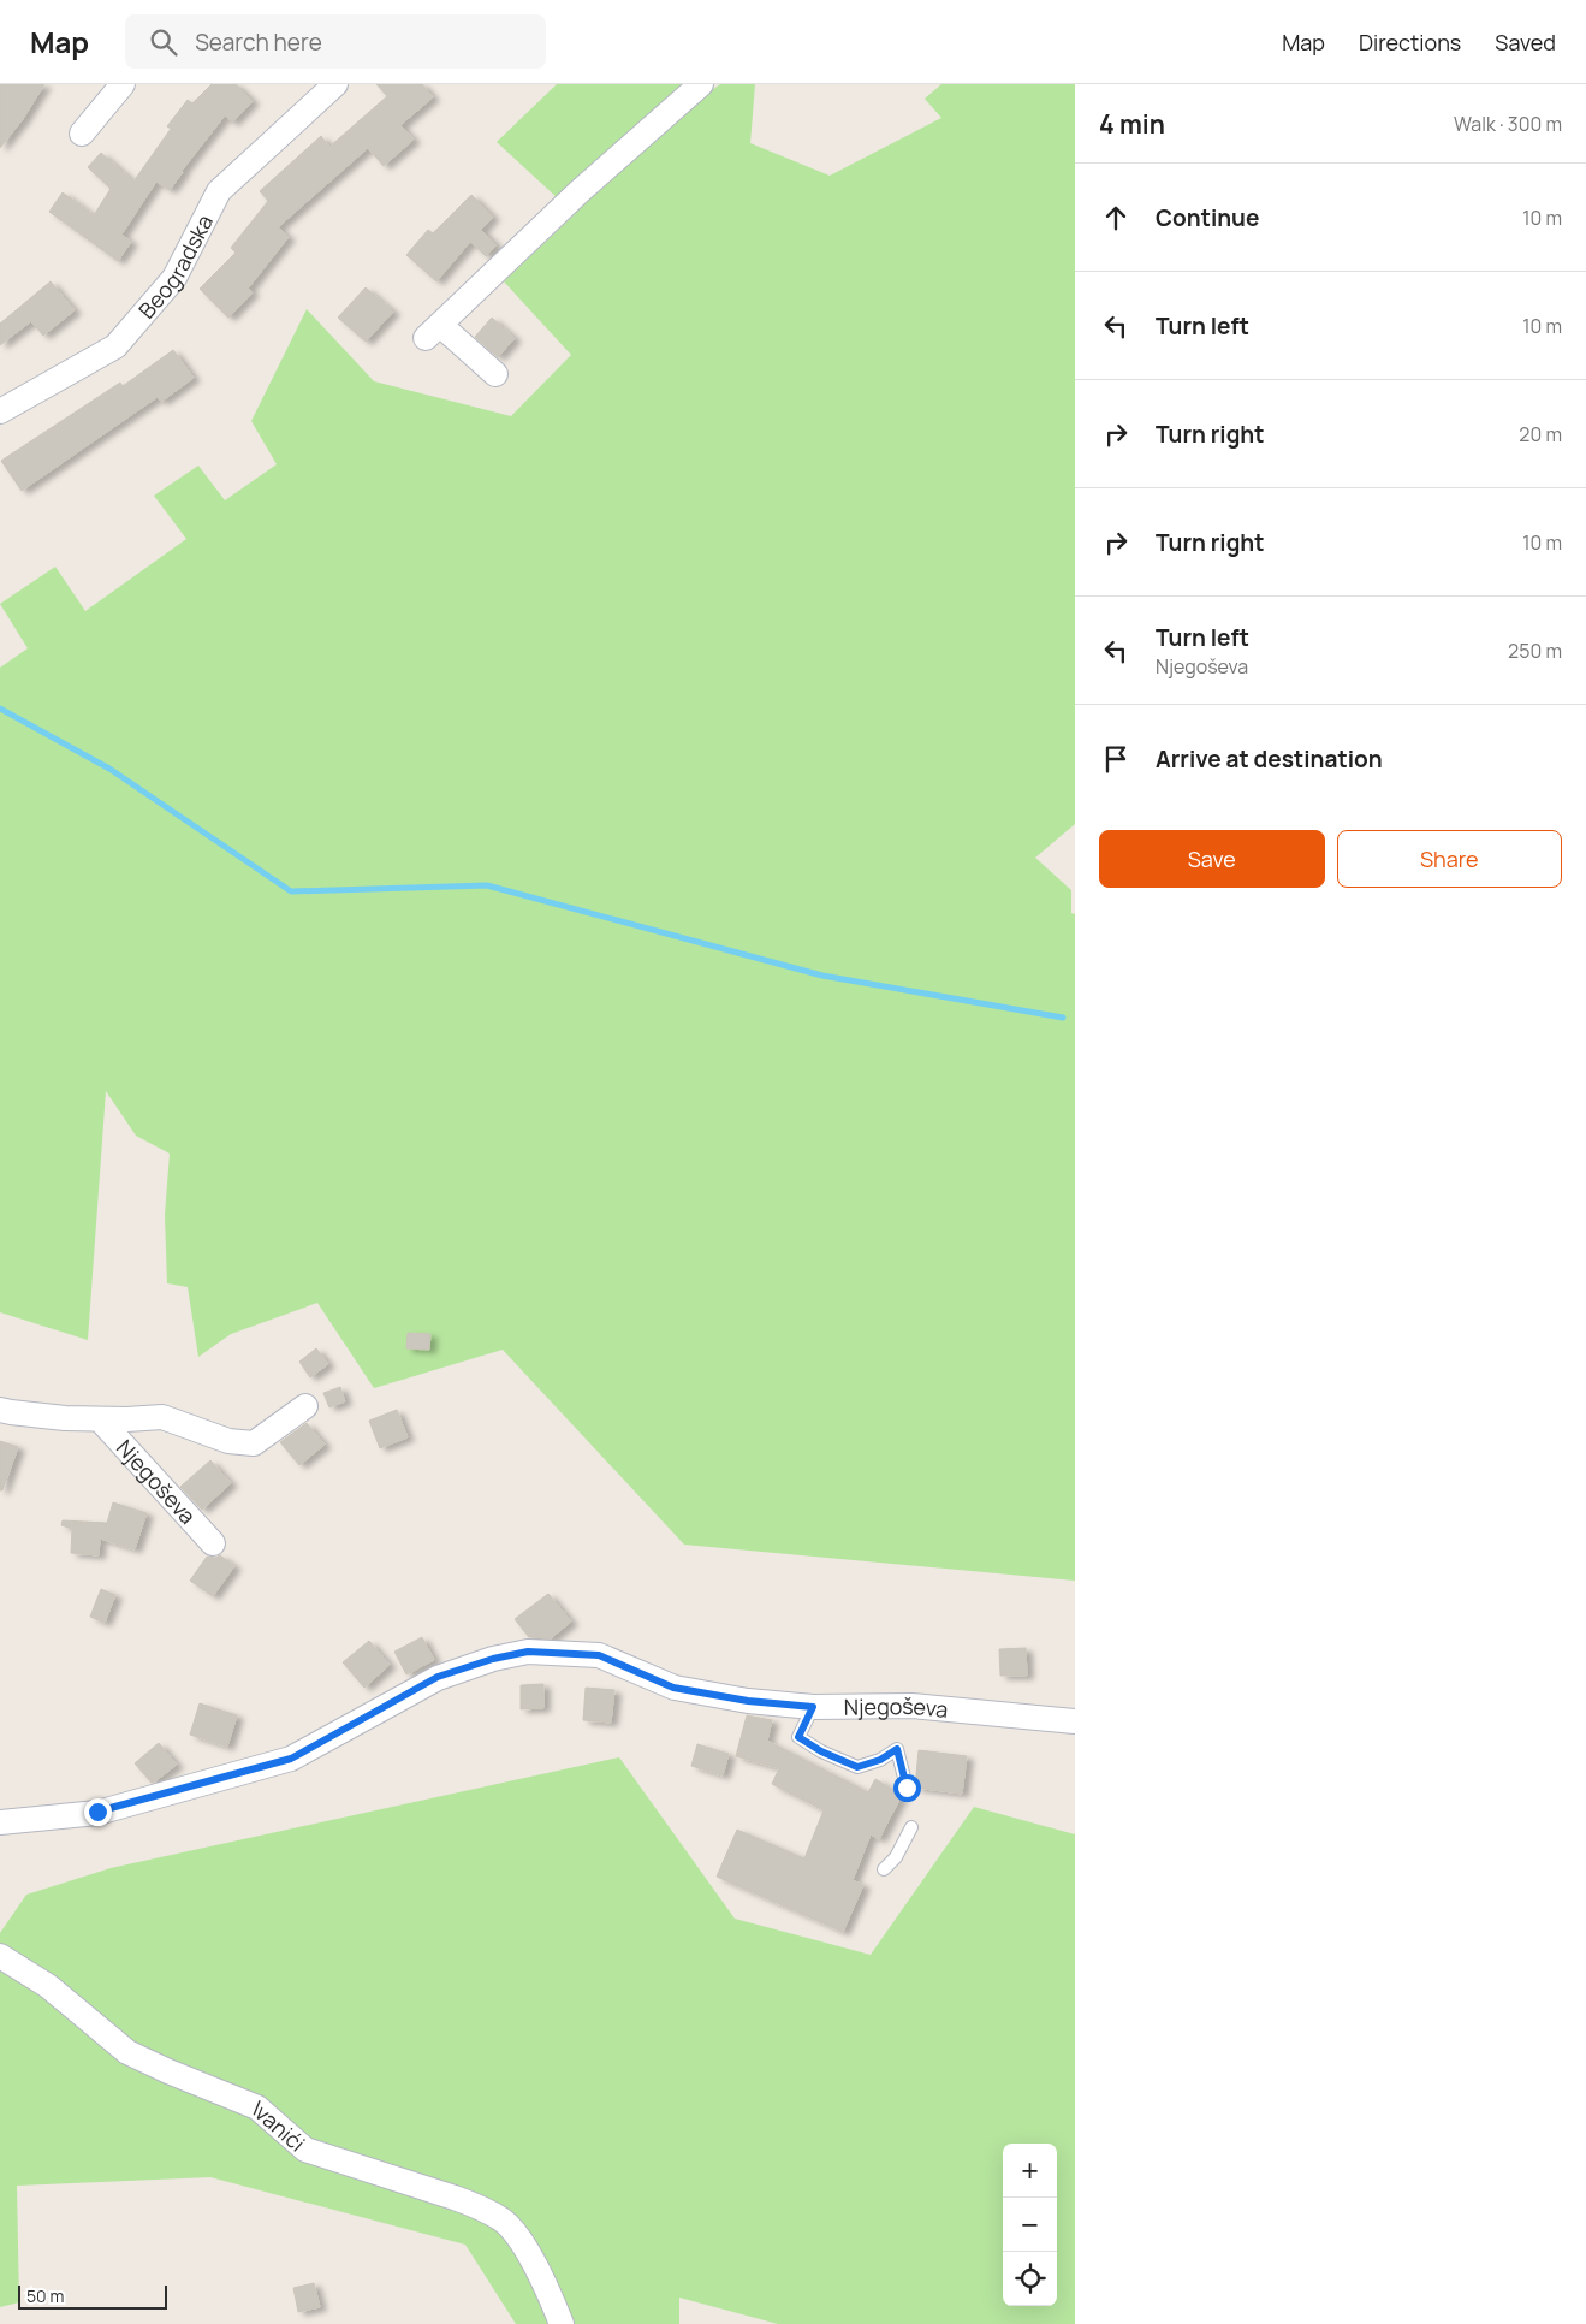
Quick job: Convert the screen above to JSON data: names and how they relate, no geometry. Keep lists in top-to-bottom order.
{
  "streets": {
    "street": ["Beogradska", "Njegoševa", "Ivanići"]
  },
  "scale_bar": "50 m",
  "page": {
    "header": "Map",
    "search": "Search here",
    "nav": ["Map", "Directions", "Saved"],
    "heading": ["4 min", "Walk · 300 m"],
    "list": [
      ["Continue", "10 m"],
      ["Turn left", "10 m"],
      ["Turn right", "20 m"],
      ["Turn right", "10 m"],
      ["Turn left", "Njegoševa", "250 m"],
      "Arrive at destination"
    ],
    "buttons": ["Save", "Share"],
    "map_buttons": ["+", "−"],
    "scale": "50 m"
  }
}
